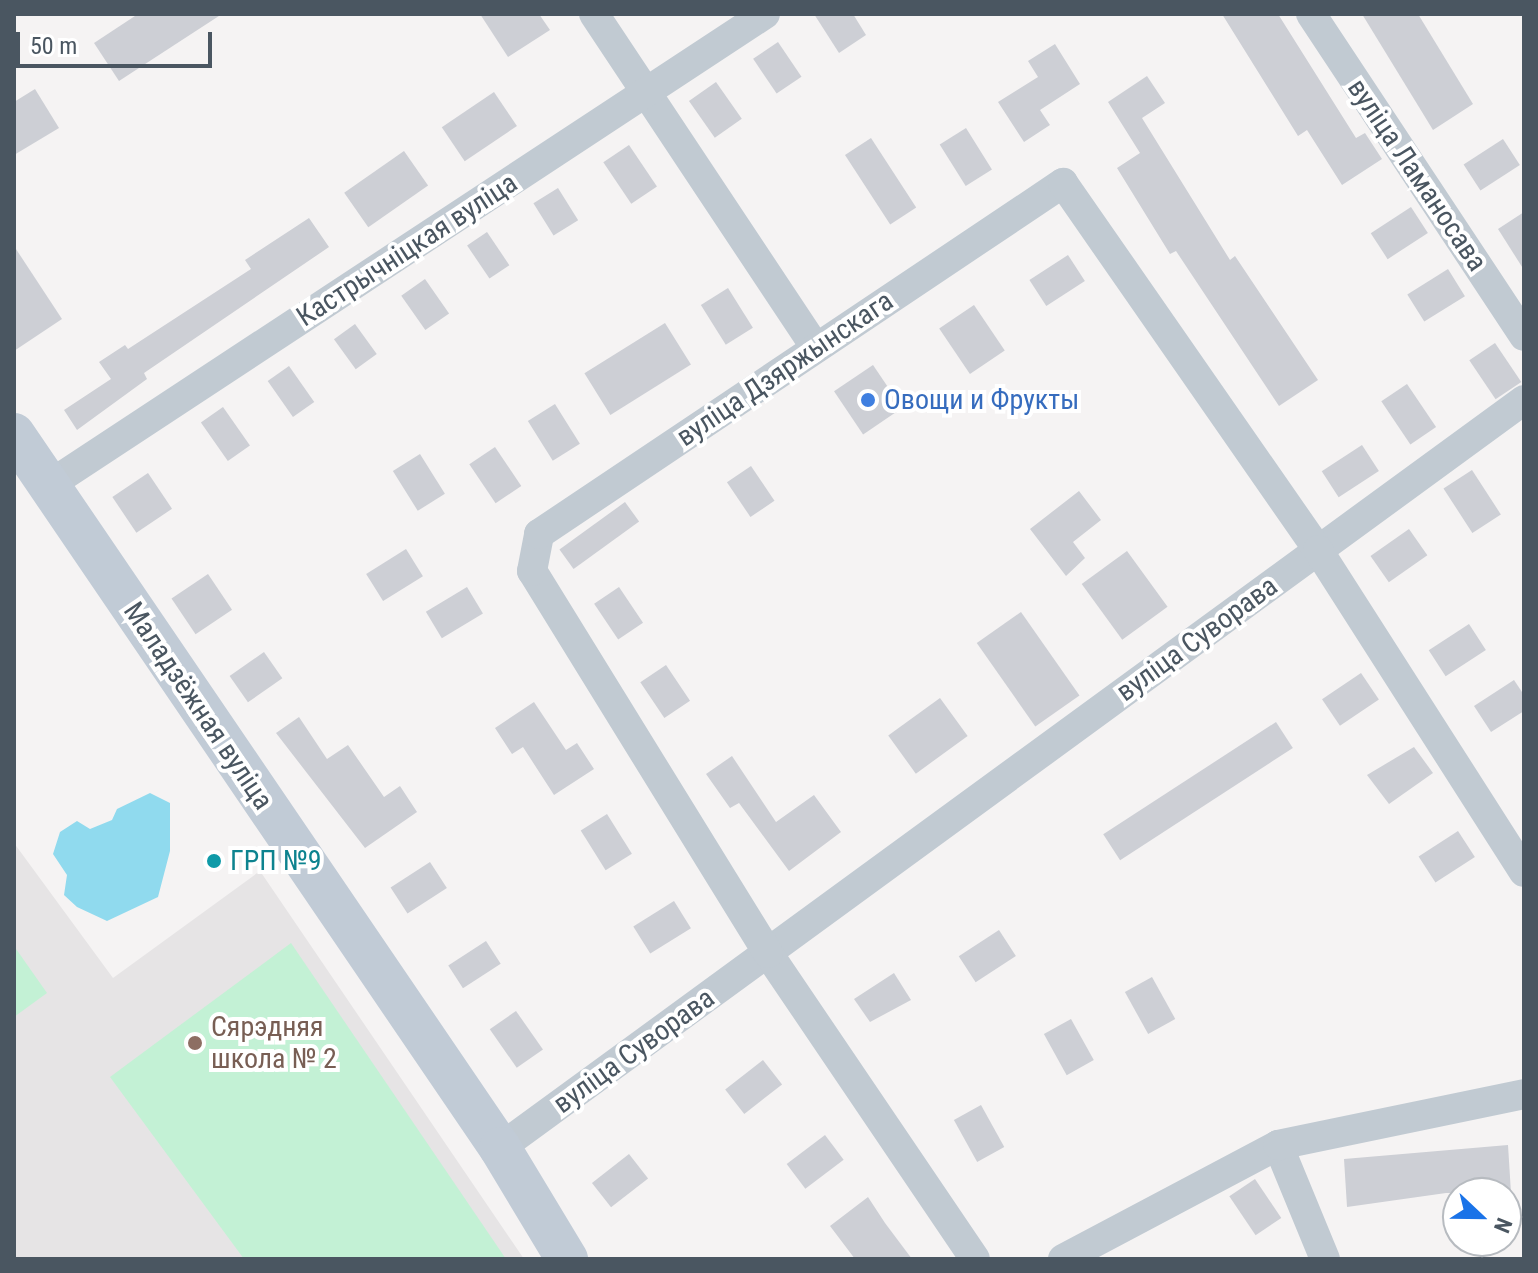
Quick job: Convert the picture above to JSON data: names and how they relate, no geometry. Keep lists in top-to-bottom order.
{
  "streets": {
    "street": [
      "вуліца Ламаносава",
      "Кастрычніцкая вуліца",
      "вуліца Дзяржынскага",
      "вуліца Суворава",
      "Маладзёжная вуліца"
    ]
  },
  "crossings": [
    ["Кастрычніцкая вуліца", "Маладзёжная вуліца"],
    ["вуліца Дзяржынскага", "вуліца Суворава"],
    ["вуліца Суворава", "Маладзёжная вуліца"]
  ],
  "places": ["Овощи и Фрукты", "ГРП №9", "Сярэдняя школа № 2"],
  "scale_bar": "50 m",
  "north": "right"
}
